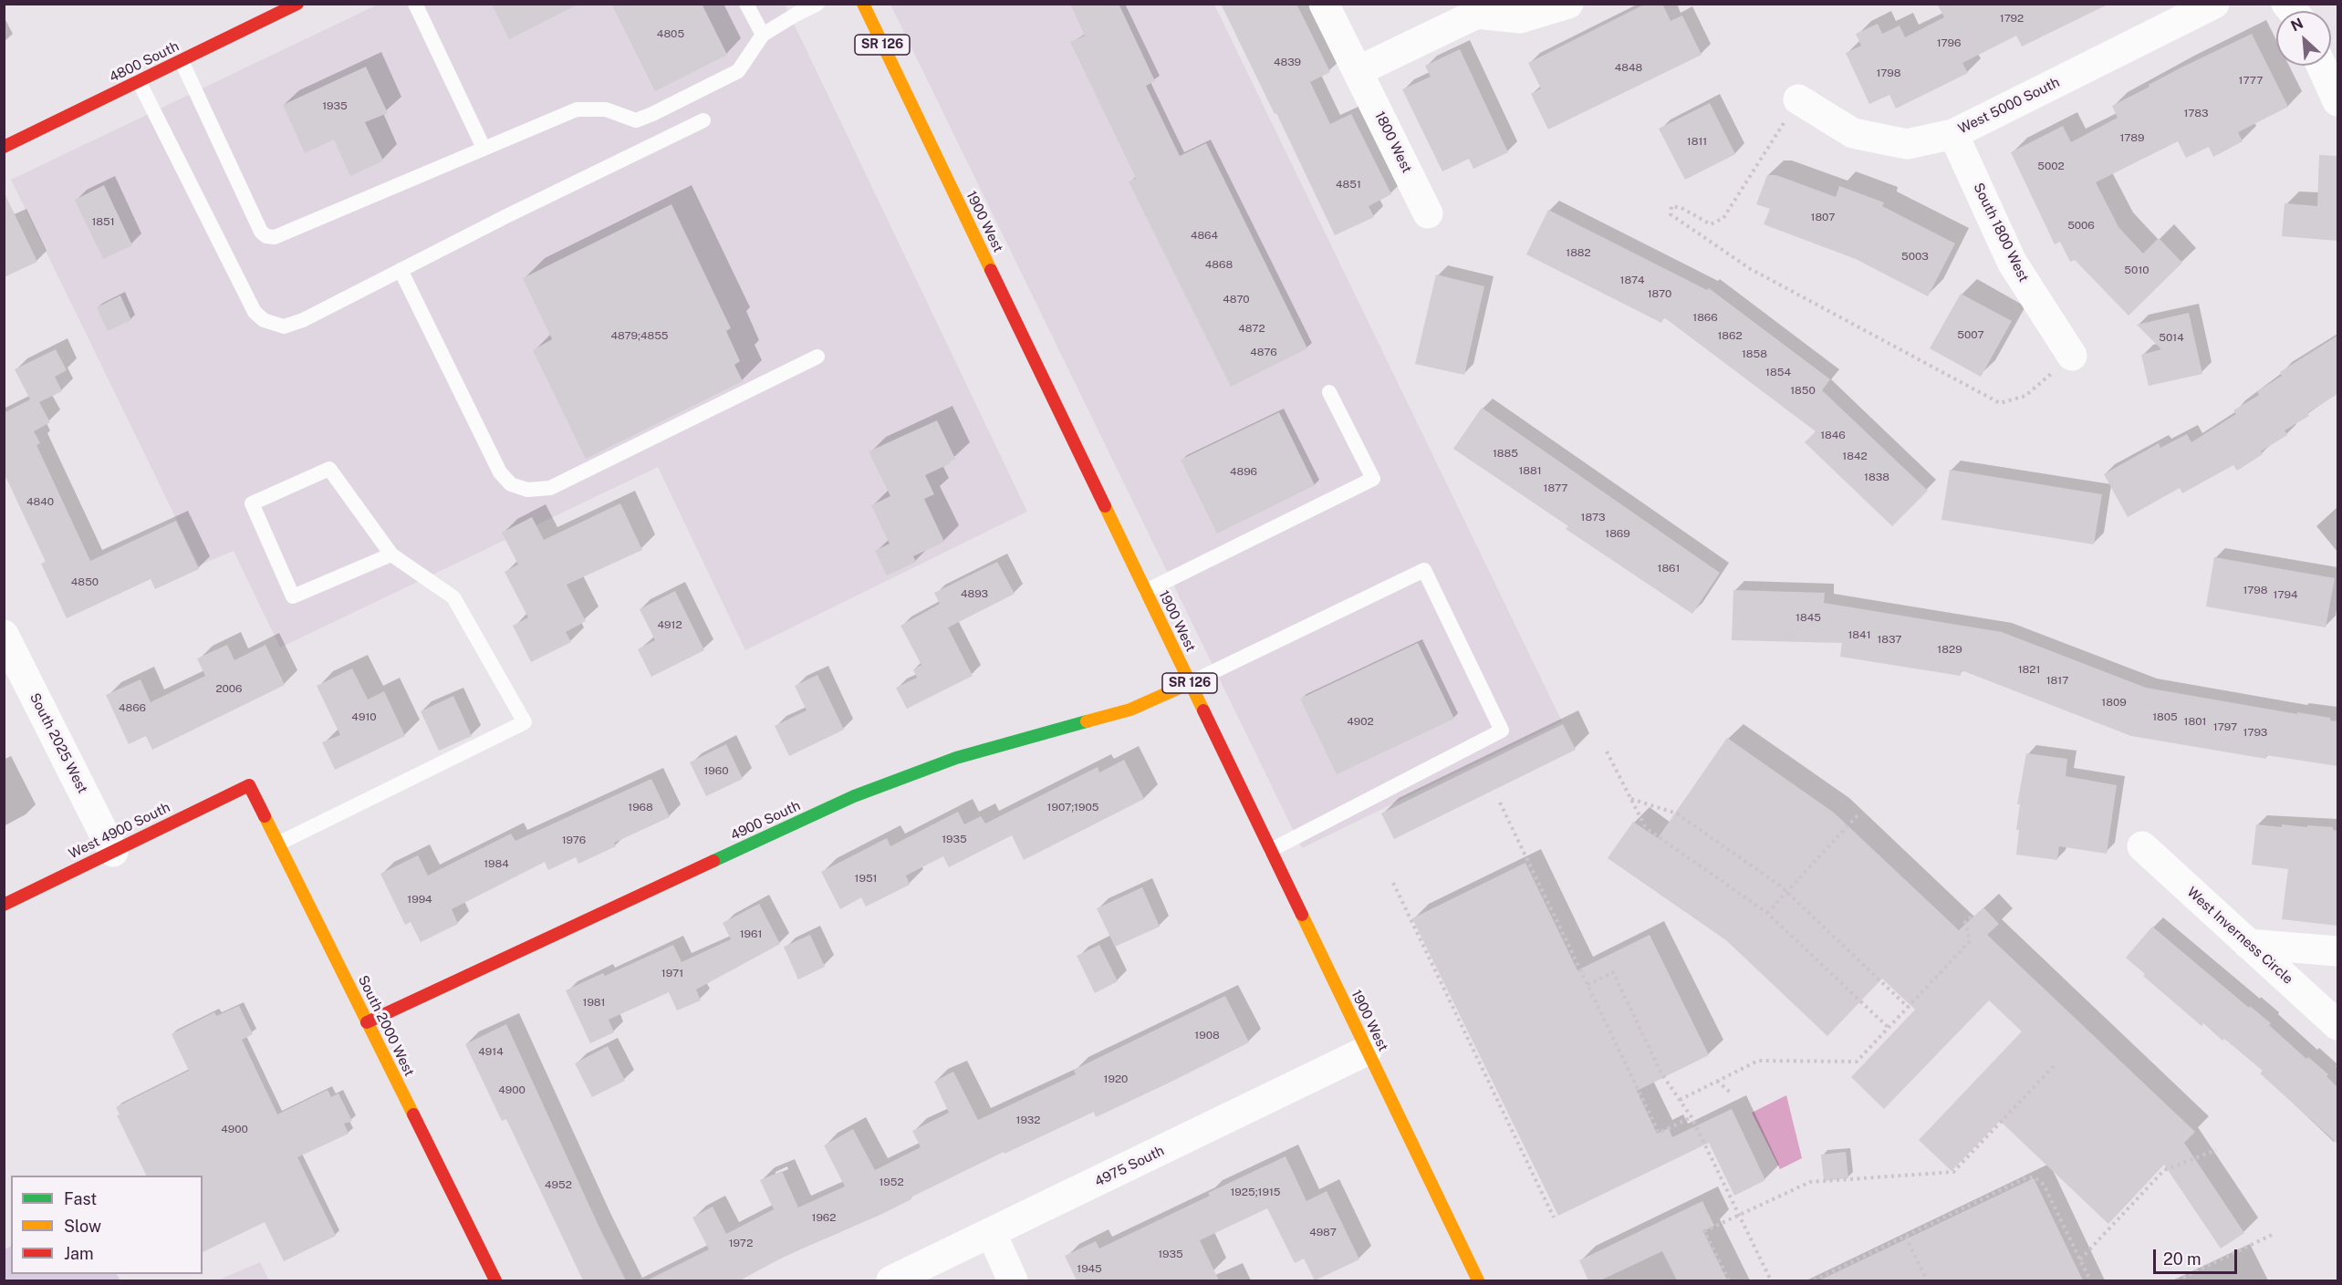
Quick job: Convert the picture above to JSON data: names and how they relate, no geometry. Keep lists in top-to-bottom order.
{
  "streets": {
    "main road": [
      "SR 126",
      "4800 South",
      "1900 West",
      "4900 South",
      "West 4900 South",
      "South 2000 West"
    ],
    "street": [
      "West 5000 South",
      "1800 West",
      "South 1800 West",
      "South 2025 West",
      "West Inverness Circle",
      "4975 South"
    ]
  },
  "crossings": [
    ["West 5000 South", "South 1800 West"],
    ["1900 West", "4900 South"],
    ["1900 West", "4975 South"],
    ["South 2025 West", "West 4900 South"],
    ["4900 South", "South 2000 West"],
    ["West 4900 South", "South 2000 West"]
  ],
  "house_numbers": [
    "1792",
    "4805",
    "1796",
    "4839",
    "4848",
    "1798",
    "1777",
    "1935",
    "1783",
    "1789",
    "1811",
    "5002",
    "4851",
    "1807",
    "1851",
    "5006",
    "4864",
    "1882",
    "5003",
    "4868",
    "5010",
    "1874",
    "1870",
    "4870",
    "1866",
    "4872",
    "5007",
    "4879;4855",
    "1862",
    "5014",
    "4876",
    "1858",
    "1854",
    "1850",
    "1846",
    "1885",
    "1842",
    "1881",
    "4896",
    "1838",
    "1877",
    "4840",
    "1873",
    "1869",
    "1861",
    "4850",
    "1798",
    "4893",
    "1794",
    "1845",
    "4912",
    "1841",
    "1837",
    "1829",
    "1821",
    "1817",
    "2006",
    "1809",
    "4866",
    "4910",
    "1805",
    "4902",
    "1801",
    "1797",
    "1793",
    "1960",
    "1968",
    "1907;1905",
    "1935",
    "1976",
    "1984",
    "1951",
    "1994",
    "1961",
    "1971",
    "1981",
    "1908",
    "4914",
    "1920",
    "4900",
    "1932",
    "4900",
    "1952",
    "4952",
    "1925;1915",
    "1962",
    "4987",
    "1972",
    "1935",
    "1945"
  ],
  "legend": ["Fast", "Slow", "Jam"],
  "scale_bar": "20 m",
  "north": "top left"
}
